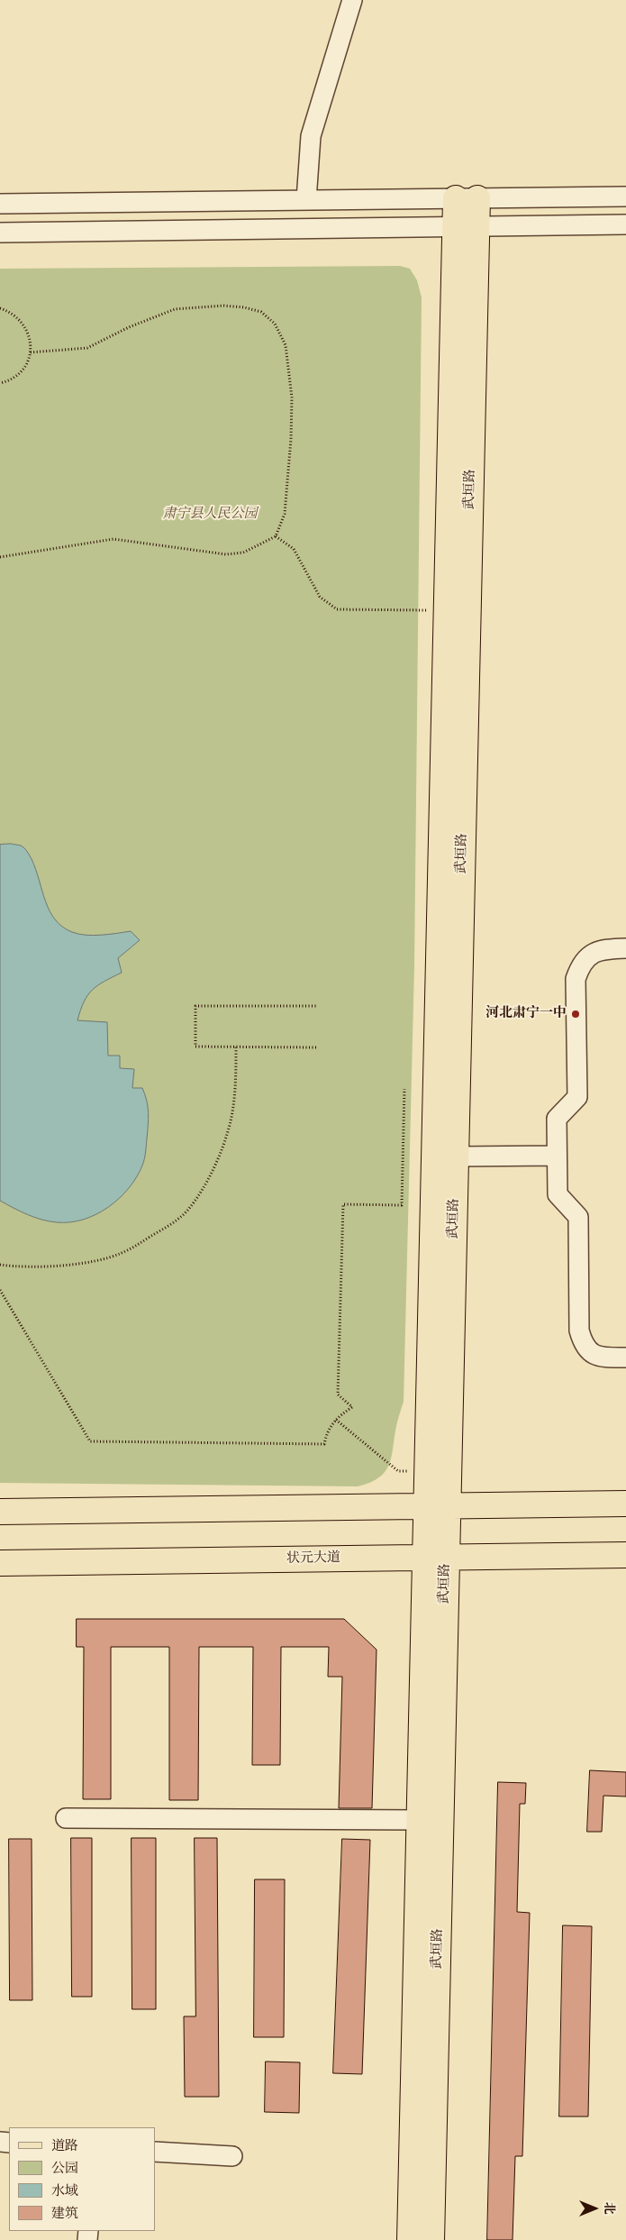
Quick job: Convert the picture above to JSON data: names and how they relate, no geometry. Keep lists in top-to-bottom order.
{
  "streets": {
    "main road": ["武垣路", "状元大道"]
  },
  "crossings": [
    ["武垣路", "状元大道"]
  ],
  "parks": ["肃宁县人民公园"],
  "places": ["河北肃宁一中"],
  "legend": [
    "道路",
    "公园",
    "水域",
    "建筑"
  ],
  "north": "right"
}
